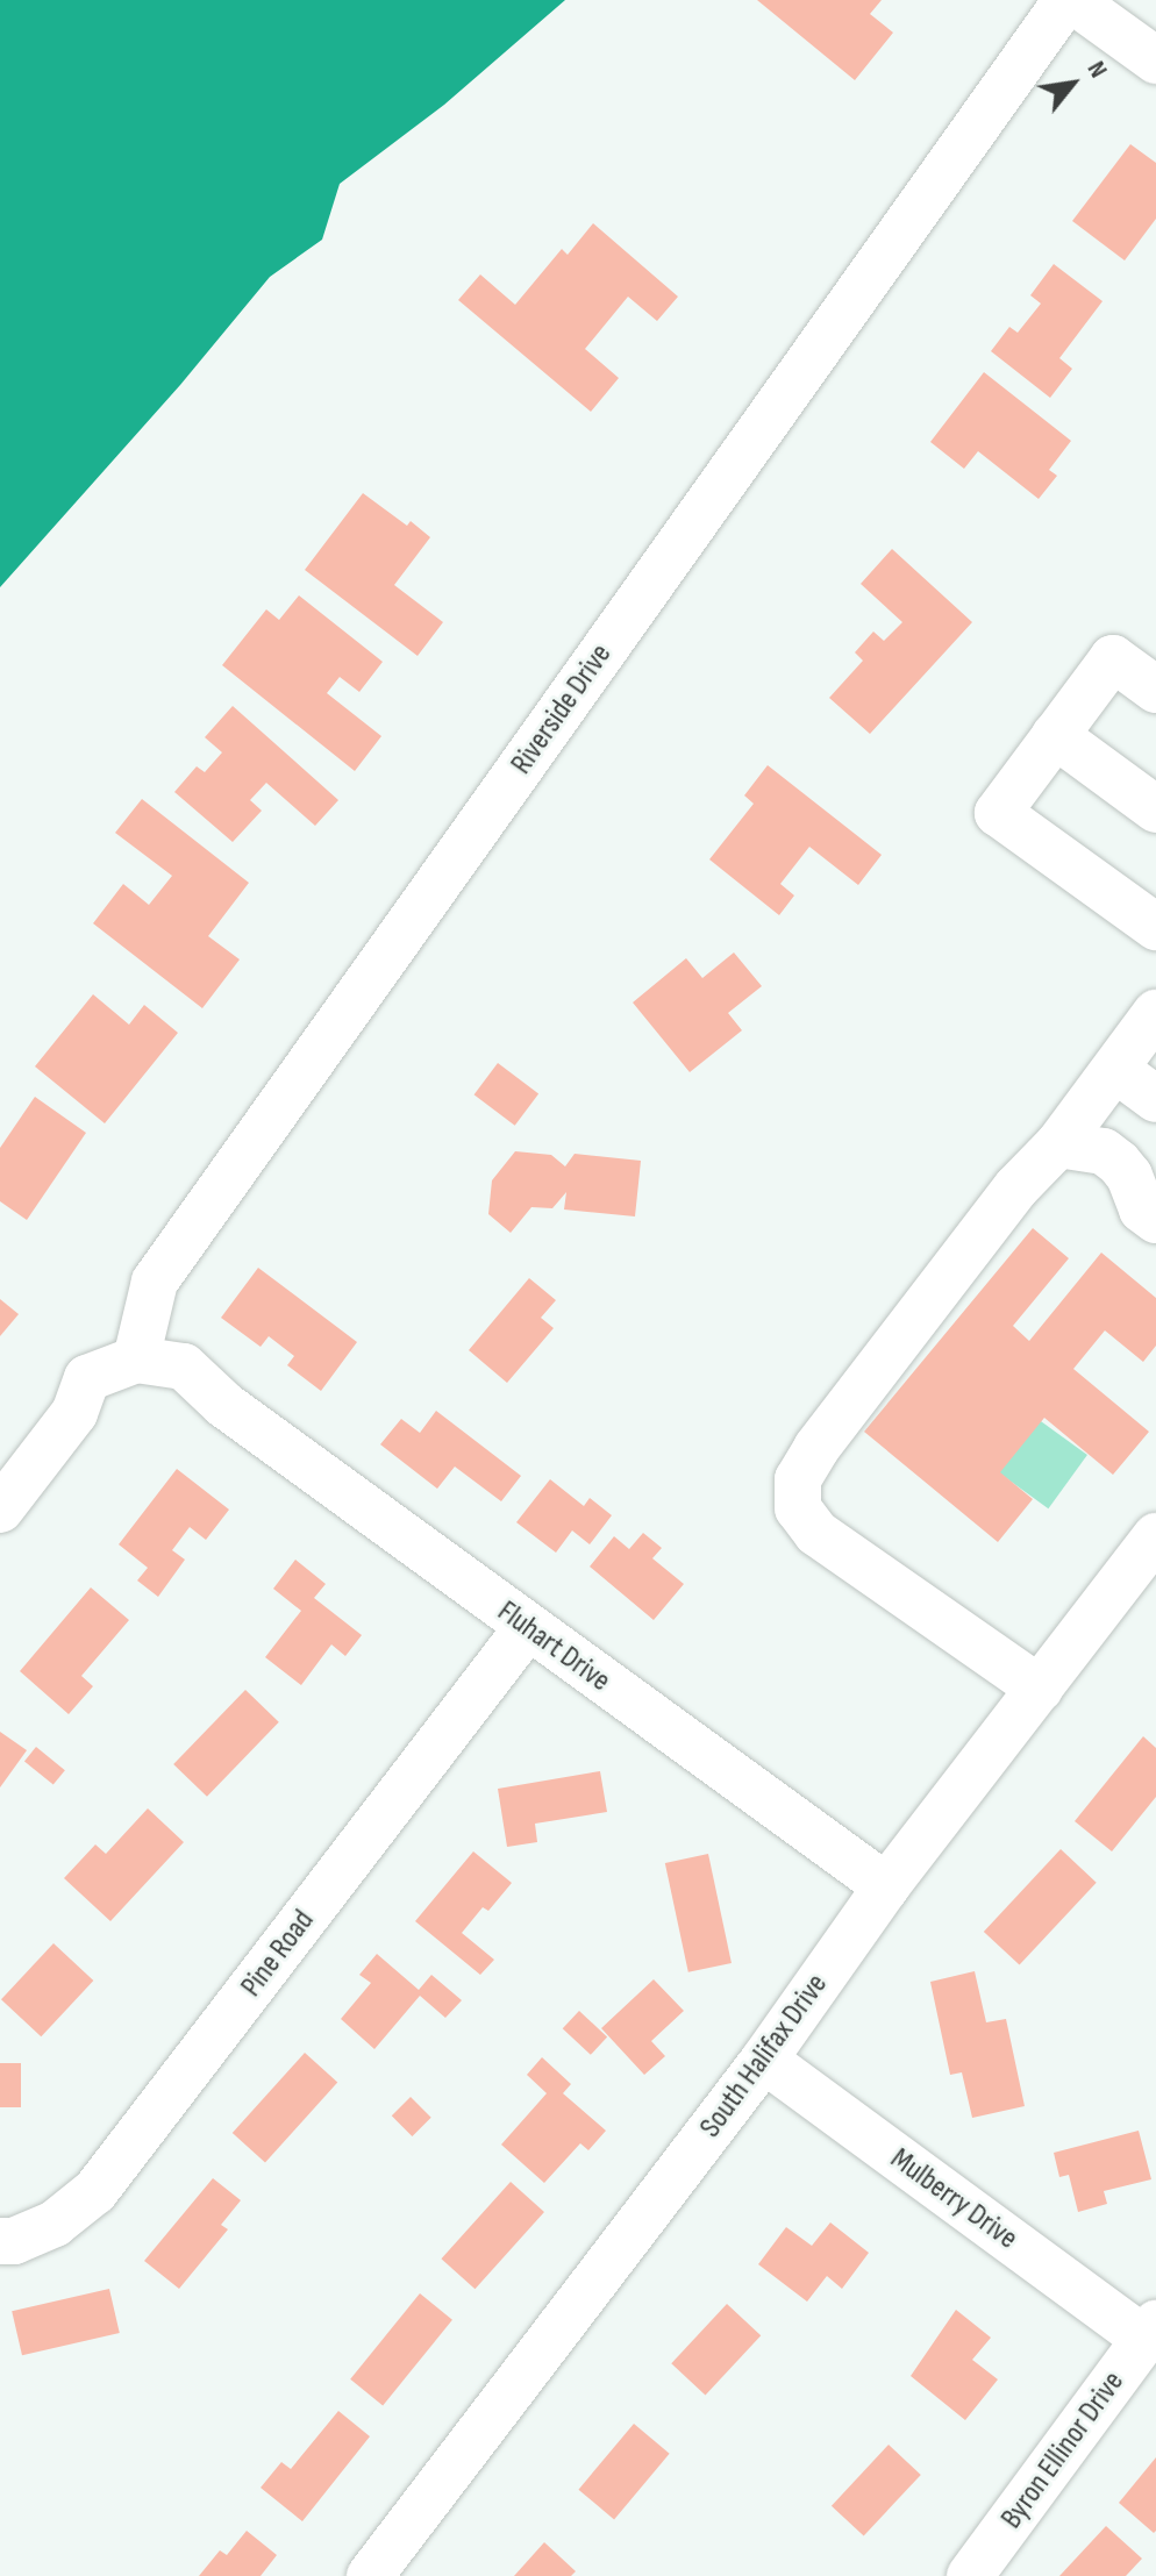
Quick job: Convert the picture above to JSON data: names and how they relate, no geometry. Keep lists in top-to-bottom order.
{
  "streets": {
    "street": [
      "Riverside Drive",
      "Fluhart Drive",
      "Pine Road",
      "South Halifax Drive",
      "Mulberry Drive",
      "Byron Ellinor Drive"
    ]
  },
  "crossings": [
    ["Riverside Drive", "Fluhart Drive"],
    ["Fluhart Drive", "Pine Road"],
    ["Fluhart Drive", "South Halifax Drive"],
    ["South Halifax Drive", "Mulberry Drive"],
    ["Mulberry Drive", "Byron Ellinor Drive"]
  ],
  "north": "top right"
}
